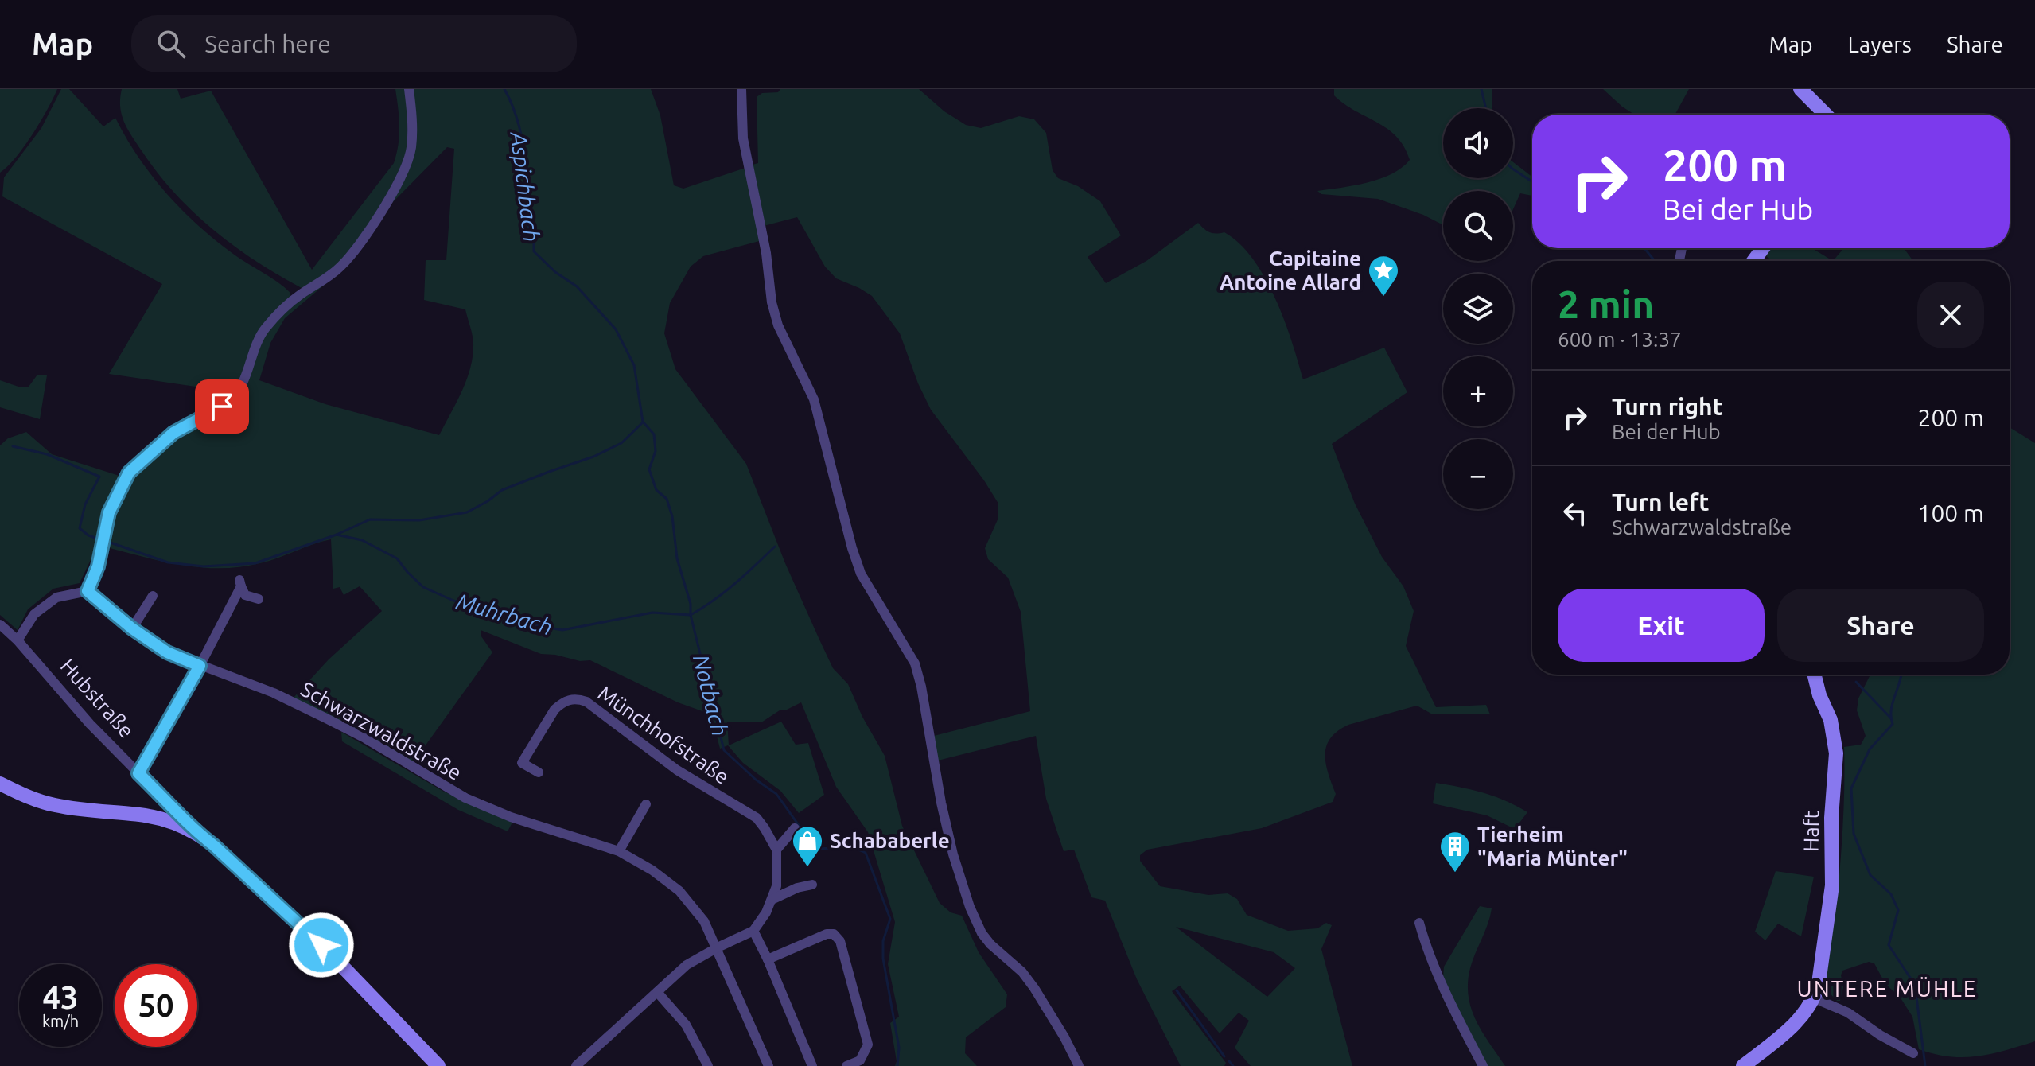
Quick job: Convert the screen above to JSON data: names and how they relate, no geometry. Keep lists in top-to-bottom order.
{
  "streets": {
    "main road": ["Hubstraße", "Haft"],
    "street": ["Schwarzwaldstraße", "Münchhofstraße"]
  },
  "districts": ["UNTERE MÜHLE"],
  "water": ["Aspichbach", "Muhrbach", "Notbach"],
  "places": {
    "place": ["Capitaine Antoine Allard"],
    "shop": ["Schababerle"],
    "building": ["Tierheim \"Maria Münter\""]
  },
  "page": {
    "header": "Map",
    "search": "Search here",
    "nav": ["Map", "Layers", "Share"],
    "map_buttons": ["+", "−"],
    "turn": ["200 m", "Bei der Hub"],
    "heading": ["2 min", "600 m · 13:37"],
    "list": [
      {
        "name": "Turn right",
        "note": "Bei der Hub",
        "value": "200 m"
      },
      {
        "name": "Turn left",
        "note": "Schwarzwaldstraße",
        "value": "100 m"
      }
    ],
    "buttons": ["Exit", "Share"],
    "speed": "43 km/h",
    "limit": "50"
  }
}
